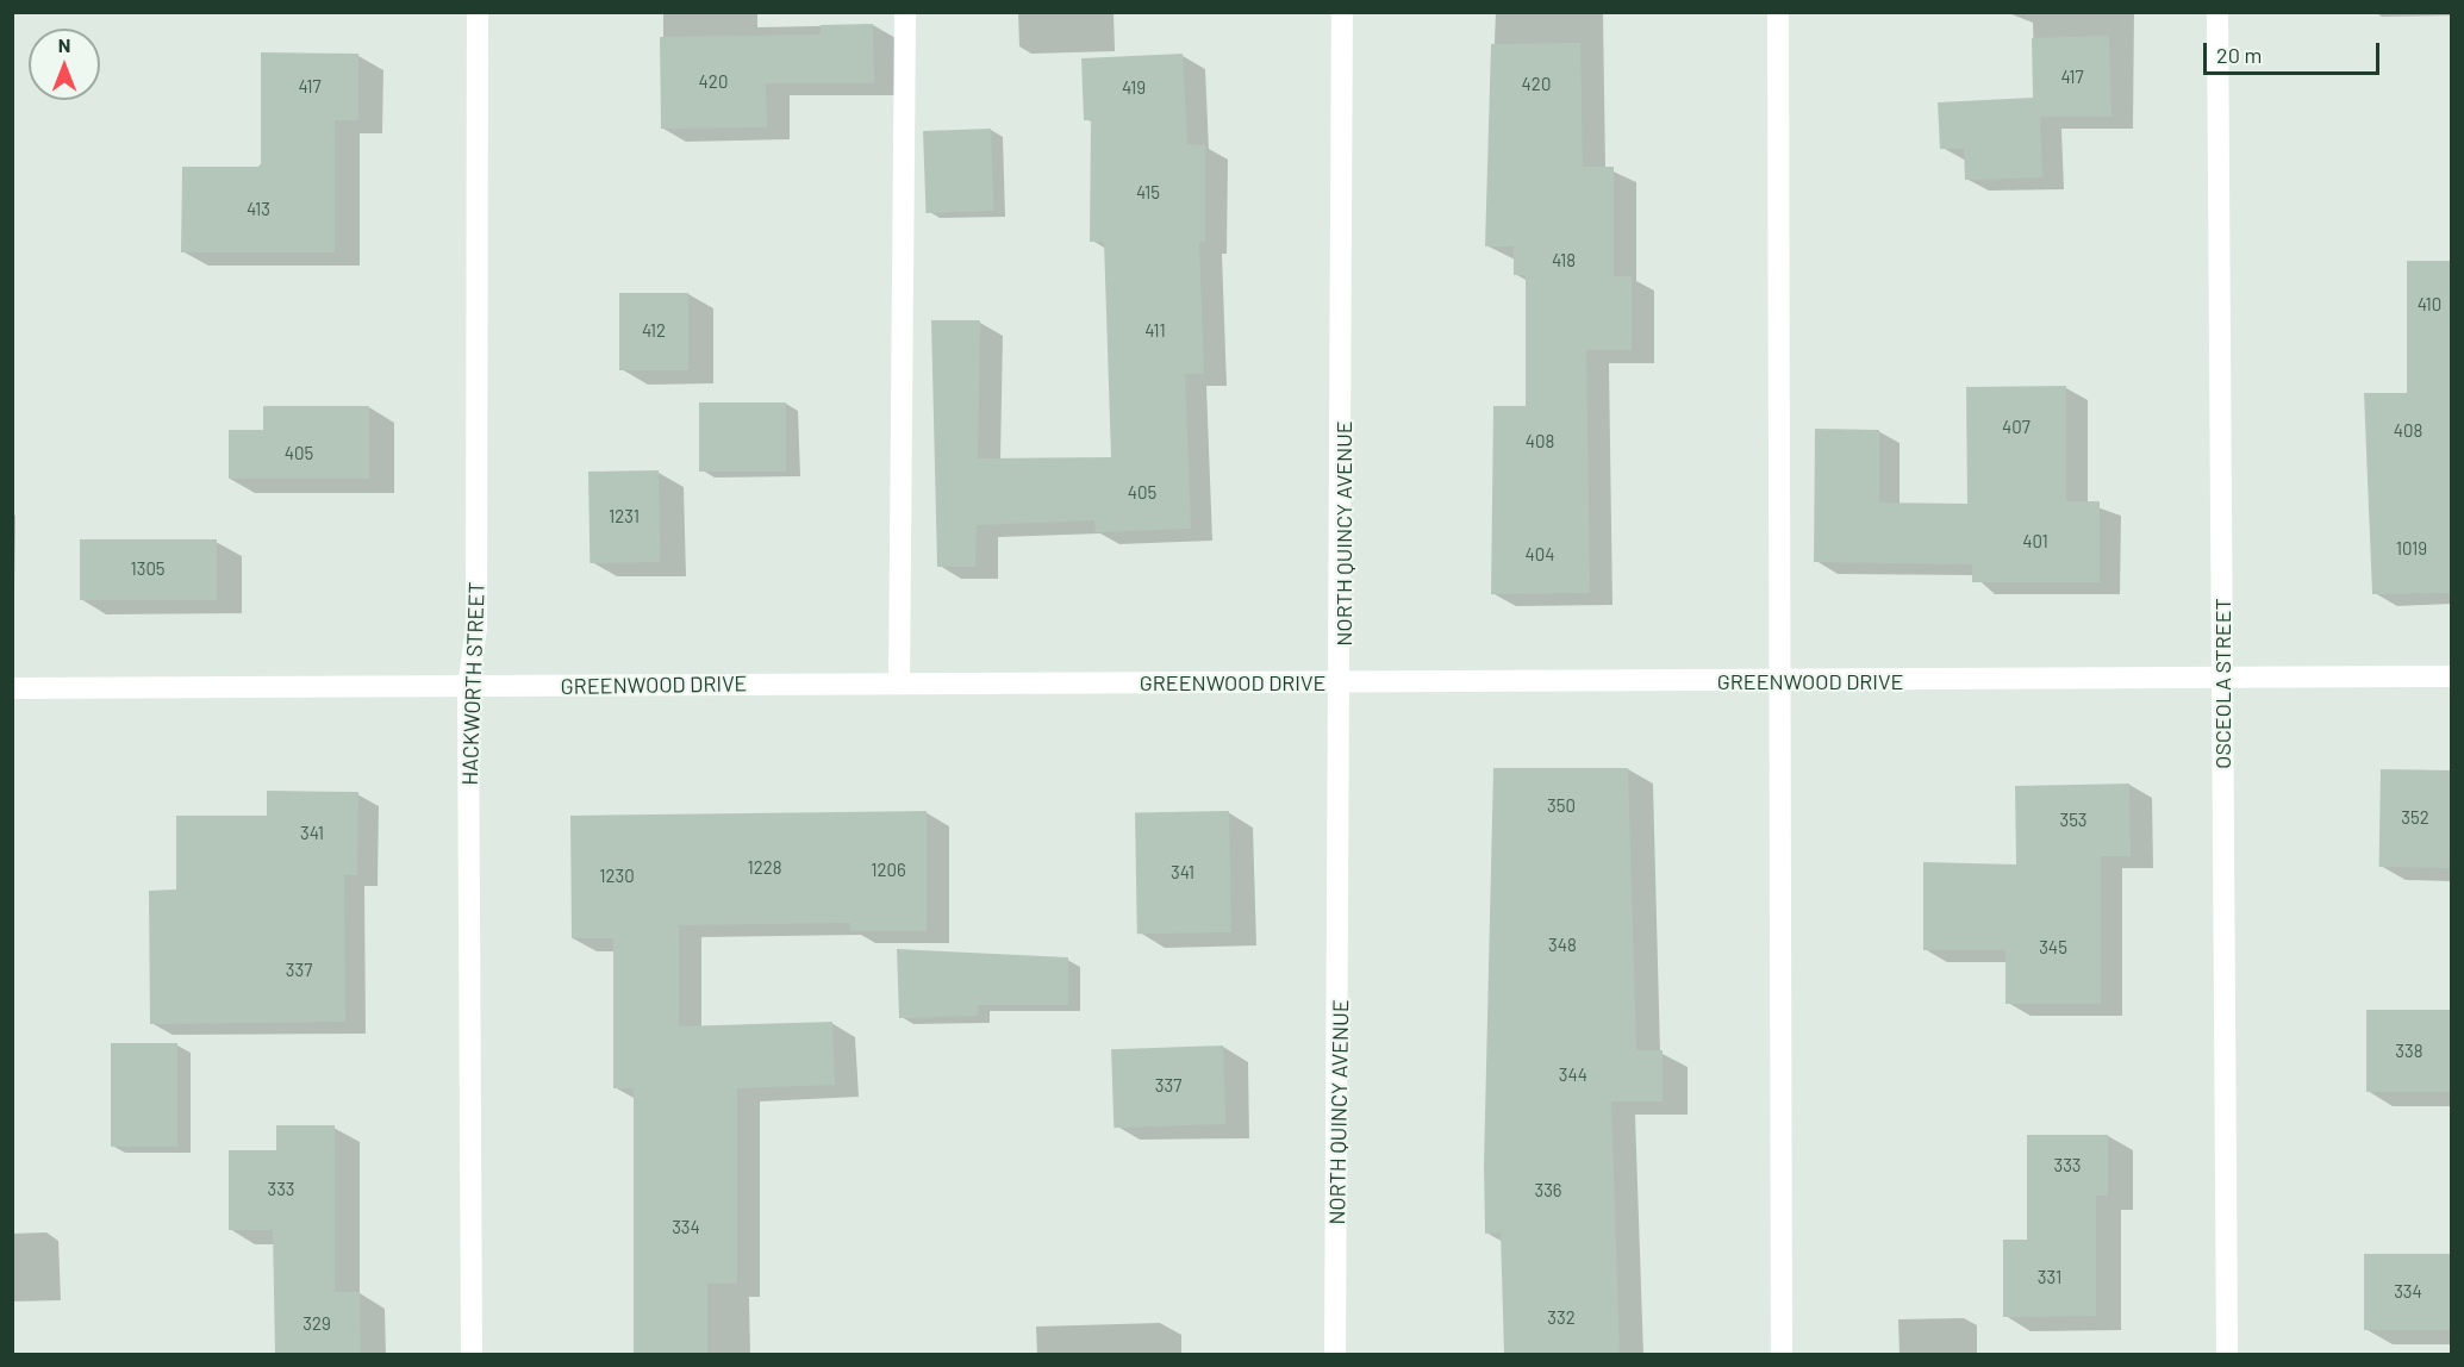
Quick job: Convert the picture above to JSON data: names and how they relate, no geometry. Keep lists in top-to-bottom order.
{
  "streets": {
    "street": [
      "NORTH QUINCY AVENUE",
      "GREENWOOD DRIVE",
      "HACKWORTH STREET",
      "OSCEOLA STREET"
    ]
  },
  "crossings": [
    ["NORTH QUINCY AVENUE", "GREENWOOD DRIVE"],
    ["GREENWOOD DRIVE", "HACKWORTH STREET"],
    ["GREENWOOD DRIVE", "OSCEOLA STREET"]
  ],
  "house_numbers": [
    "417",
    "420",
    "420",
    "417",
    "419",
    "415",
    "413",
    "418",
    "410",
    "412",
    "411",
    "407",
    "408",
    "408",
    "405",
    "405",
    "1231",
    "401",
    "1019",
    "404",
    "1305",
    "350",
    "352",
    "353",
    "341",
    "1228",
    "1206",
    "341",
    "1230",
    "348",
    "345",
    "337",
    "338",
    "344",
    "337",
    "333",
    "333",
    "336",
    "334",
    "331",
    "334",
    "332",
    "329"
  ],
  "scale_bar": "20 m",
  "north": "top"
}
